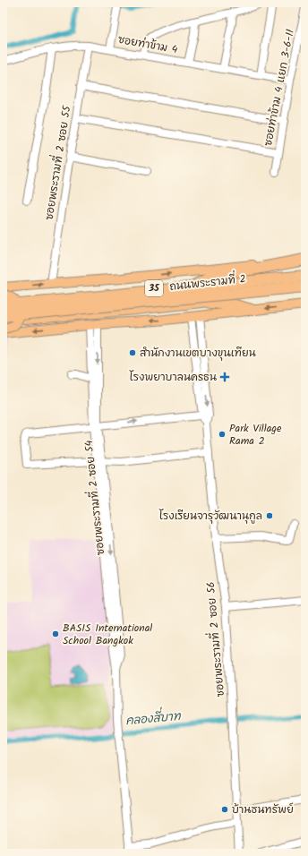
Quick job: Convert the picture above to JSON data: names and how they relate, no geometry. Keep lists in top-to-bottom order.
{
  "streets": {
    "highway": ["ถนนพระรามที่ 2", "35"],
    "street": [
      "ซอยท่าข้าม 4",
      "ซอยท่าข้าม 4 แยก 3-6-11",
      "ซอยพระรามที่ 2 ซอย 55",
      "ซอยพระรามที่ 2 ซอย 54",
      "ซอยพระรามที่ 2 ซอย 56"
    ]
  },
  "crossings": [
    ["ซอยท่าข้าม 4", "ซอยท่าข้าม 4 แยก 3-6-11"],
    ["ซอยท่าข้าม 4", "ซอยพระรามที่ 2 ซอย 55"],
    ["ซอยพระรามที่ 2 ซอย 55", "ถนนพระรามที่ 2"]
  ],
  "water": ["คลองสี่บาท"],
  "places": {
    "other": [
      "สำนักงานเขตบางขุนเทียน",
      "Park Village Rama 2",
      "โรงเรียนจารุวัฒนานุกูล",
      "BASIS International School Bangkok",
      "บ้านธนทรัพย์"
    ],
    "health": ["โรงพยาบาลนครธน"]
  }
}
